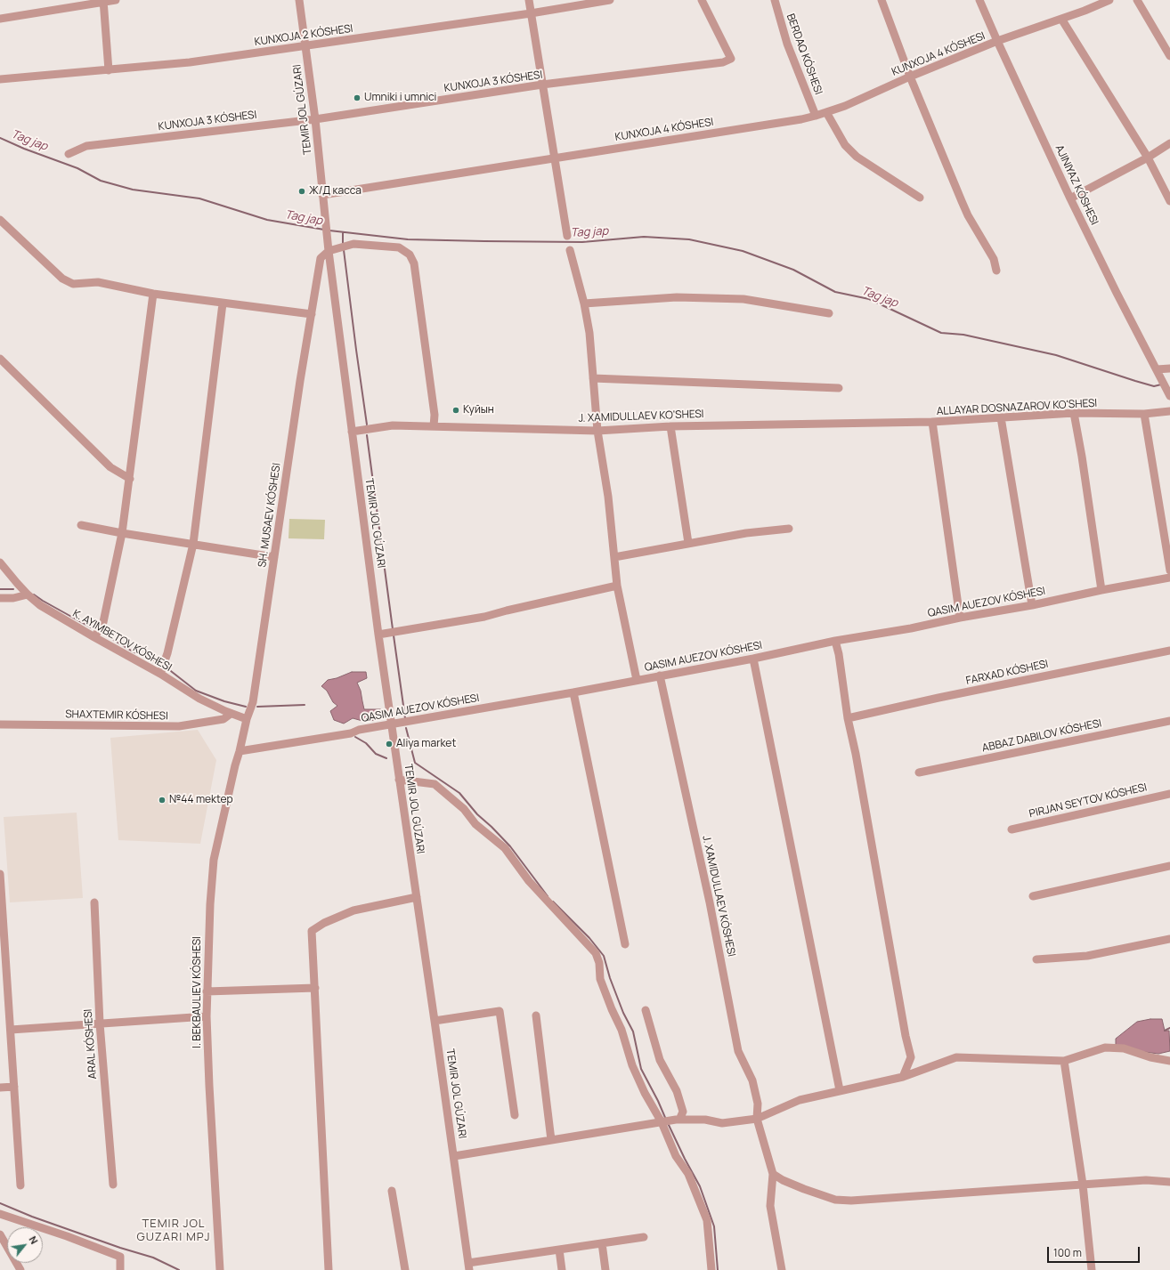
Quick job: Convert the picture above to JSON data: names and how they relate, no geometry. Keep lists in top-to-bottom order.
{
  "streets": {
    "street": [
      "KUNXOJA 2 KÓSHESI",
      "BERDAQ KÓSHESI",
      "KUNXOJA 4 KÓSHESI",
      "KUNXOJA 3 KÓSHESI",
      "AJINIYAZ KÓSHESI",
      "ALLAYAR DOSNAZAROV KO'SHESI",
      "J. XAMIDULLAEV KO'SHESI",
      "SH. MUSAEV KÓSHESI",
      "FARXAD KÓSHESI",
      "SHAXTEMIR KÓSHESI",
      "J. XAMIDULLAEV KÓSHESI",
      "I. BEKBAULIEV KÓSHESI",
      "ARAL KÓSHESI"
    ]
  },
  "crossings": [
    ["BERDAQ KÓSHESI", "KUNXOJA 4 KÓSHESI"],
    ["KUNXOJA 4 KÓSHESI", "AJINIYAZ KÓSHESI"],
    ["ALLAYAR DOSNAZAROV KO'SHESI", "J. XAMIDULLAEV KO'SHESI"],
    ["SH. MUSAEV KÓSHESI", "I. BEKBAULIEV KÓSHESI"]
  ],
  "districts": ["TEMIR JOL GUZARI MPJ"],
  "water": ["Tag jap"],
  "places": [
    "Umniki i umnici",
    "Ж/Д касса",
    "Куйын",
    "Aliya market",
    "№44 mektep"
  ],
  "scale_bar": "100 m",
  "north": "top right"
}
